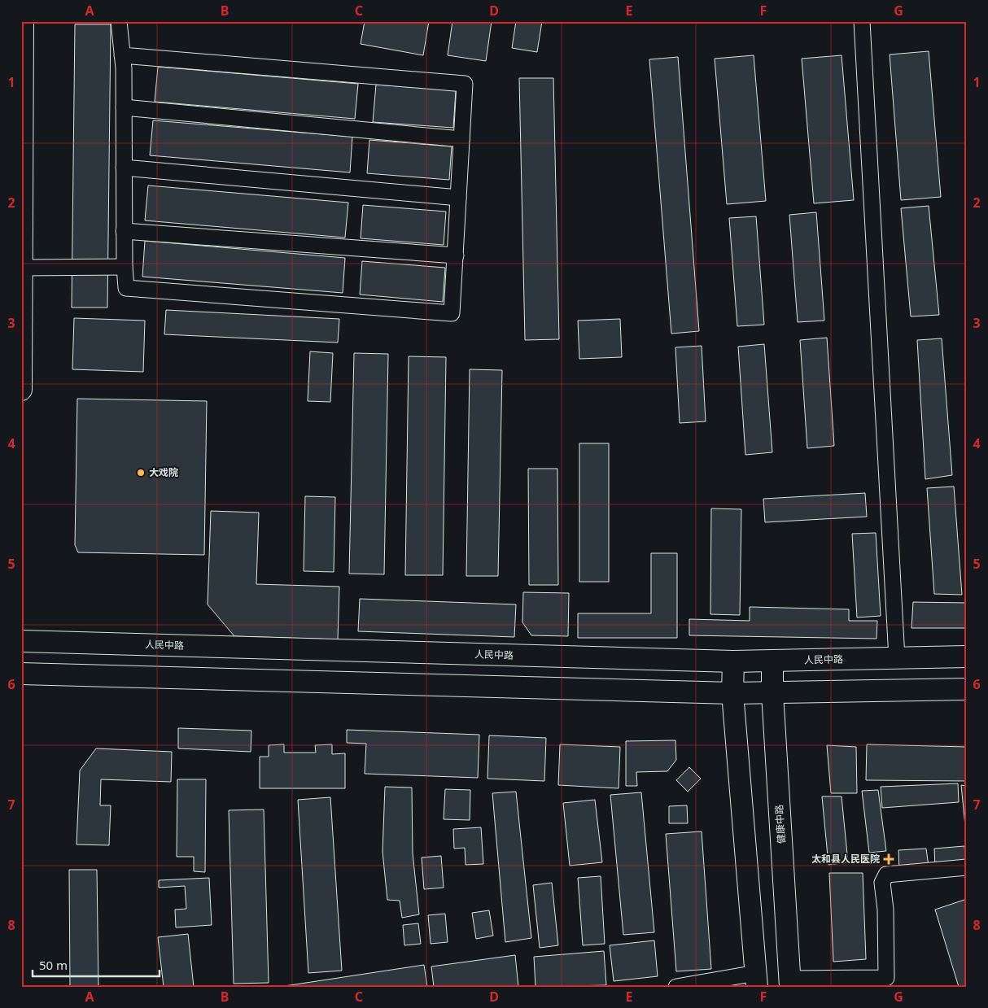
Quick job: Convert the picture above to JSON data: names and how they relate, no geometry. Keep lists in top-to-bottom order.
{
  "streets": {
    "main road": ["人民中路", "健康中路"]
  },
  "crossings": [
    ["人民中路", "健康中路"]
  ],
  "places": {
    "other": ["大戏院"],
    "health": ["太和县人民医院"]
  },
  "scale_bar": "50 m",
  "grid": {
    "columns": [
      "A",
      "B",
      "C",
      "D",
      "E",
      "F",
      "G"
    ],
    "rows": [
      "1",
      "2",
      "3",
      "4",
      "5",
      "6",
      "7",
      "8"
    ]
  }
}
